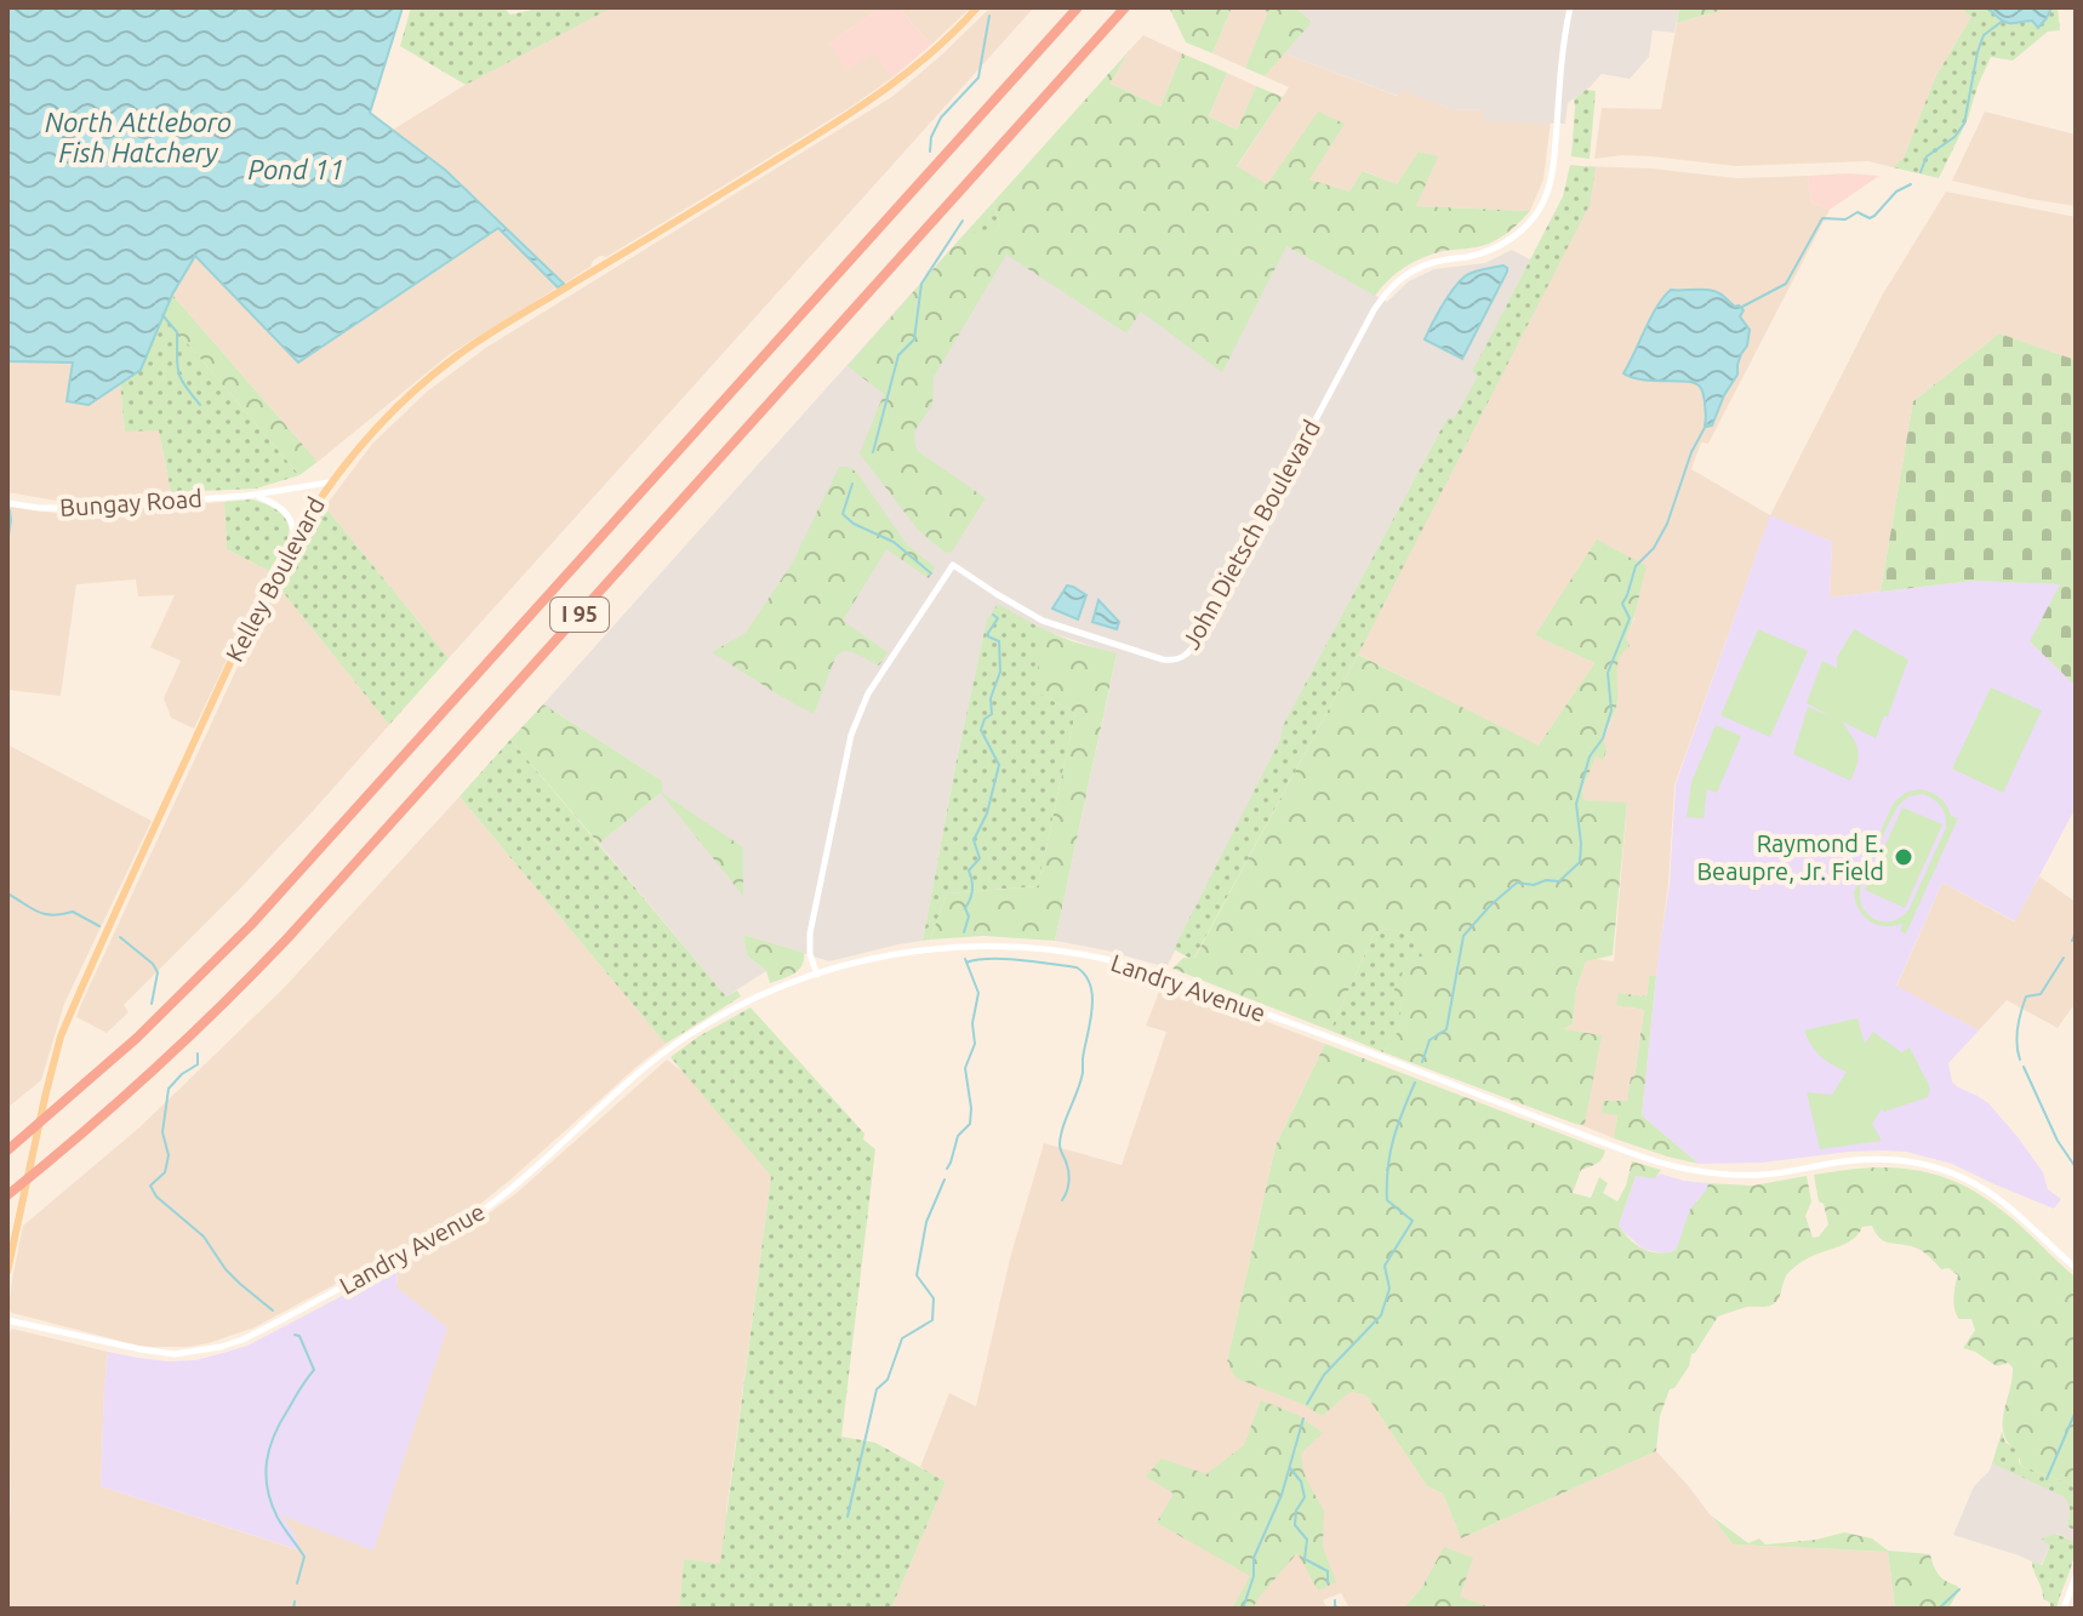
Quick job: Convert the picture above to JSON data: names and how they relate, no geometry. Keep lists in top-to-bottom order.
{
  "streets": {
    "highway": ["I 95"],
    "main road": ["Kelley Boulevard"],
    "street": ["Bungay Road", "John Dietsch Boulevard", "Landry Avenue"]
  },
  "crossings": [
    ["Bungay Road", "Kelley Boulevard"],
    ["John Dietsch Boulevard", "Landry Avenue"]
  ],
  "water": ["North Attleboro Fish Hatchery", "Pond 11"],
  "places": ["Raymond E. Beaupre, Jr. Field"]
}
